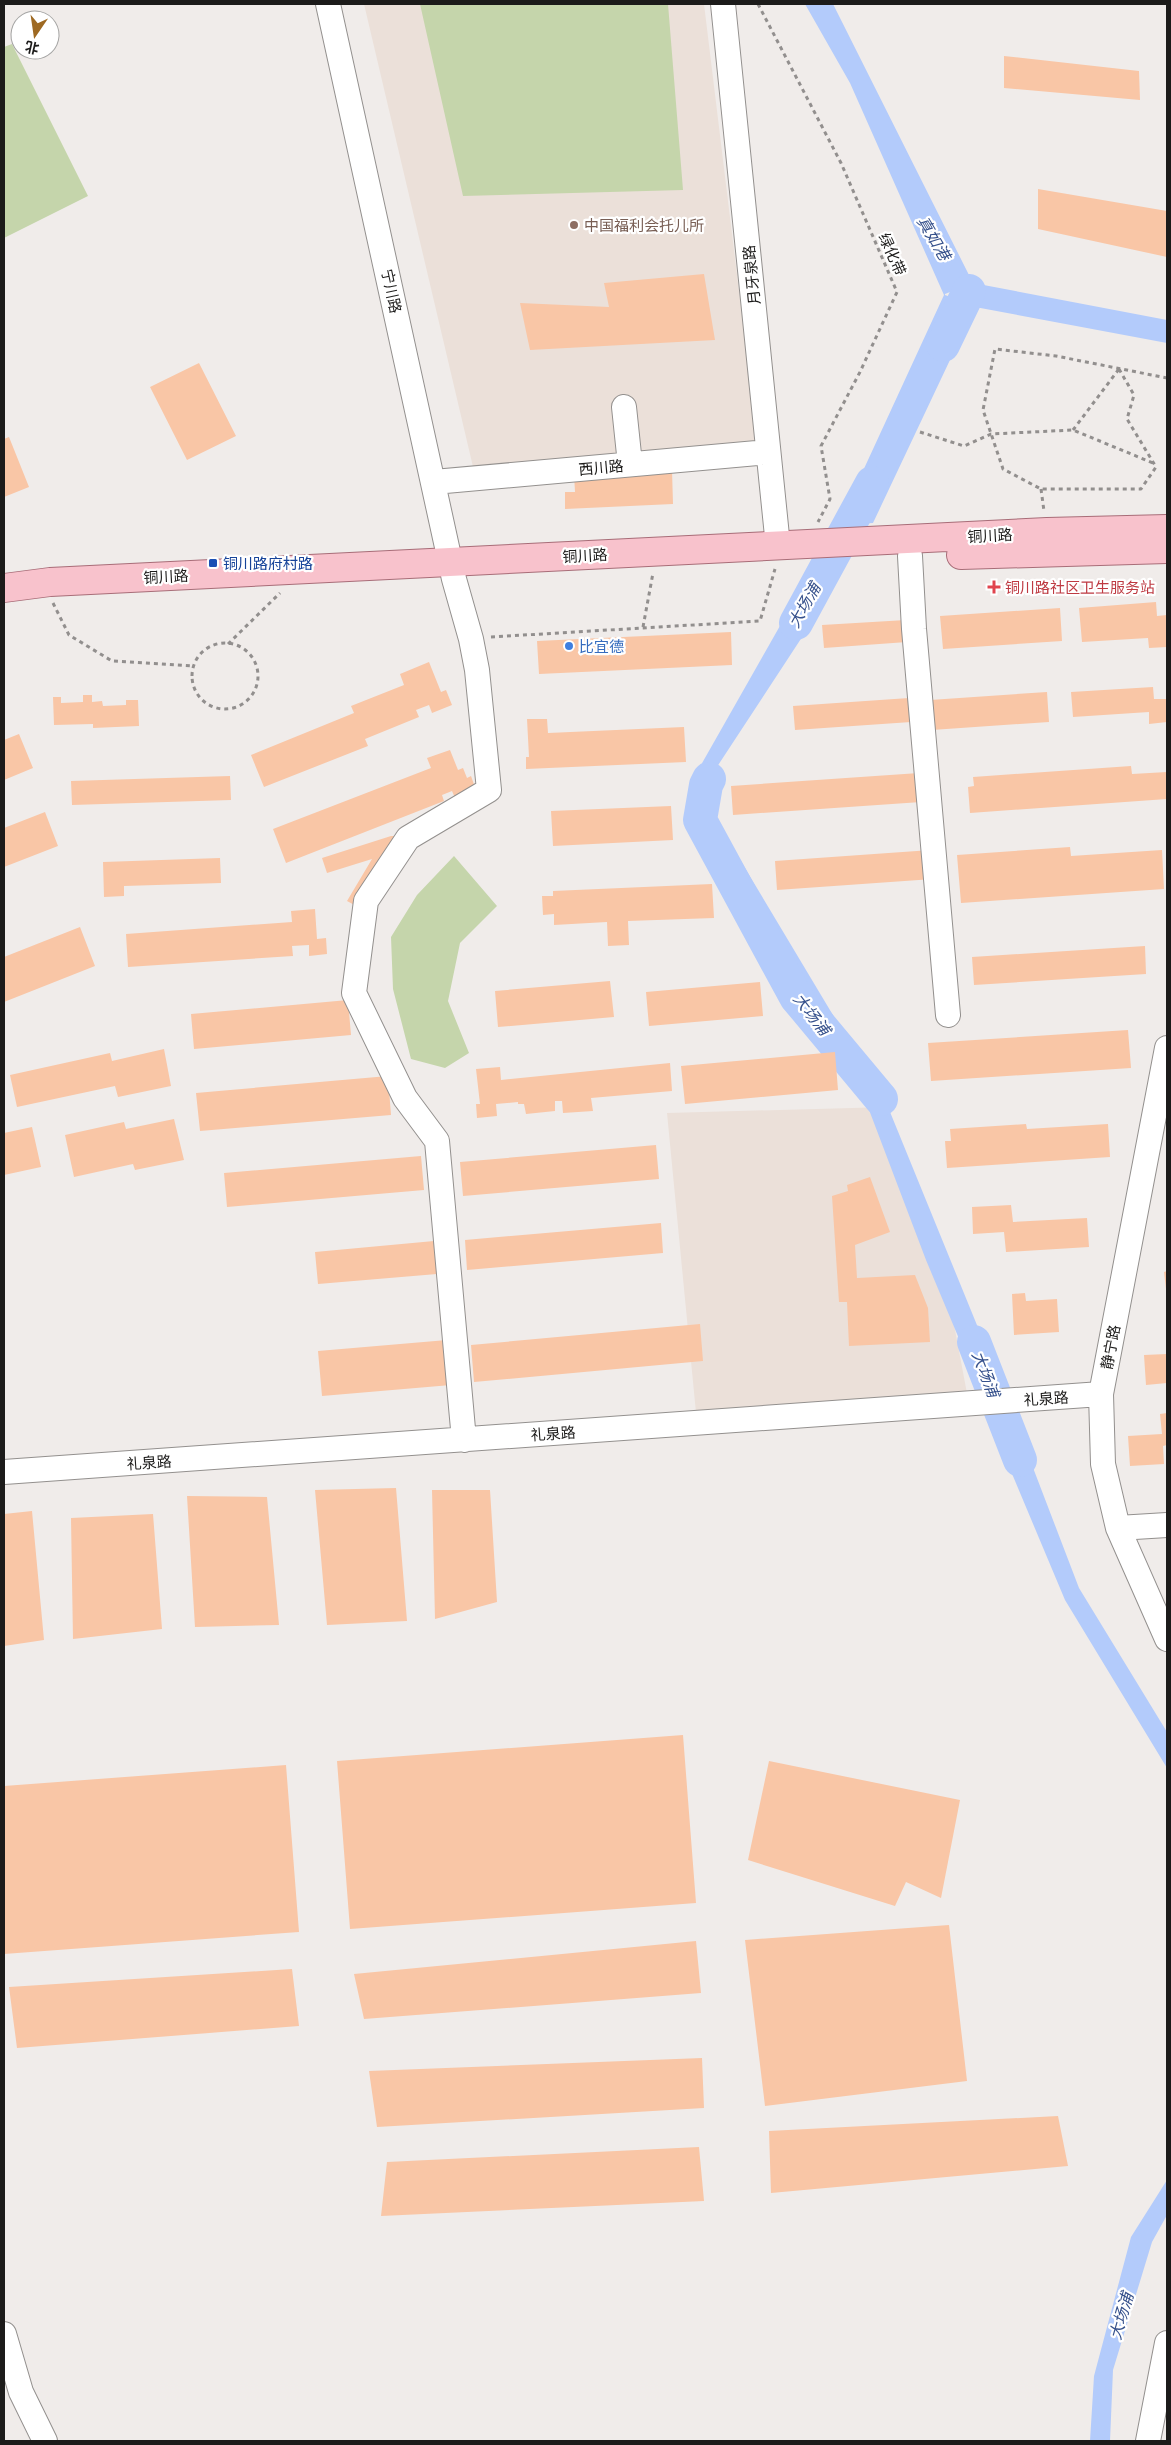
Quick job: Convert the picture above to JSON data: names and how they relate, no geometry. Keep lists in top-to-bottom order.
{
  "streets": {
    "main road": ["铜川路"],
    "street": [
      "月牙泉路",
      "宁川路",
      "西川路",
      "静宁路",
      "礼泉路"
    ],
    "path": ["绿化带"]
  },
  "crossings": [
    ["绿化带", "铜川路"],
    ["月牙泉路", "西川路"],
    ["月牙泉路", "铜川路"],
    ["宁川路", "西川路"],
    ["宁川路", "铜川路"],
    ["宁川路", "礼泉路"],
    ["静宁路", "礼泉路"]
  ],
  "water": ["真如港", "大场浦"],
  "places": {
    "other": ["中国福利会托儿所", "比宜德"],
    "transit": ["铜川路府村路"],
    "health": ["铜川路社区卫生服务站"]
  },
  "north": "bottom"
}
